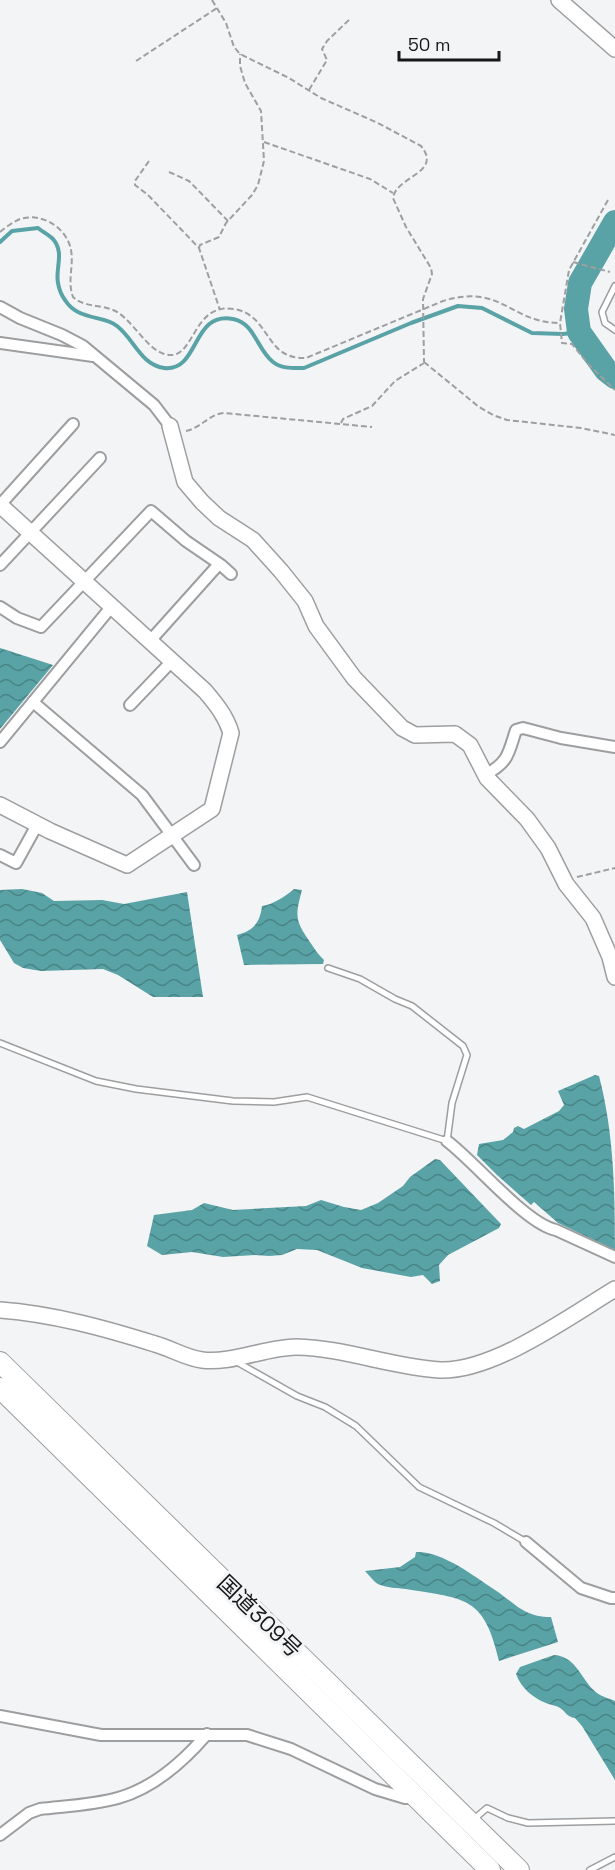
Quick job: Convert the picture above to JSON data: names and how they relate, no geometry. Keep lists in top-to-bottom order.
{
  "streets": {
    "highway": ["国道309号"]
  },
  "scale_bar": "50 m"
}
